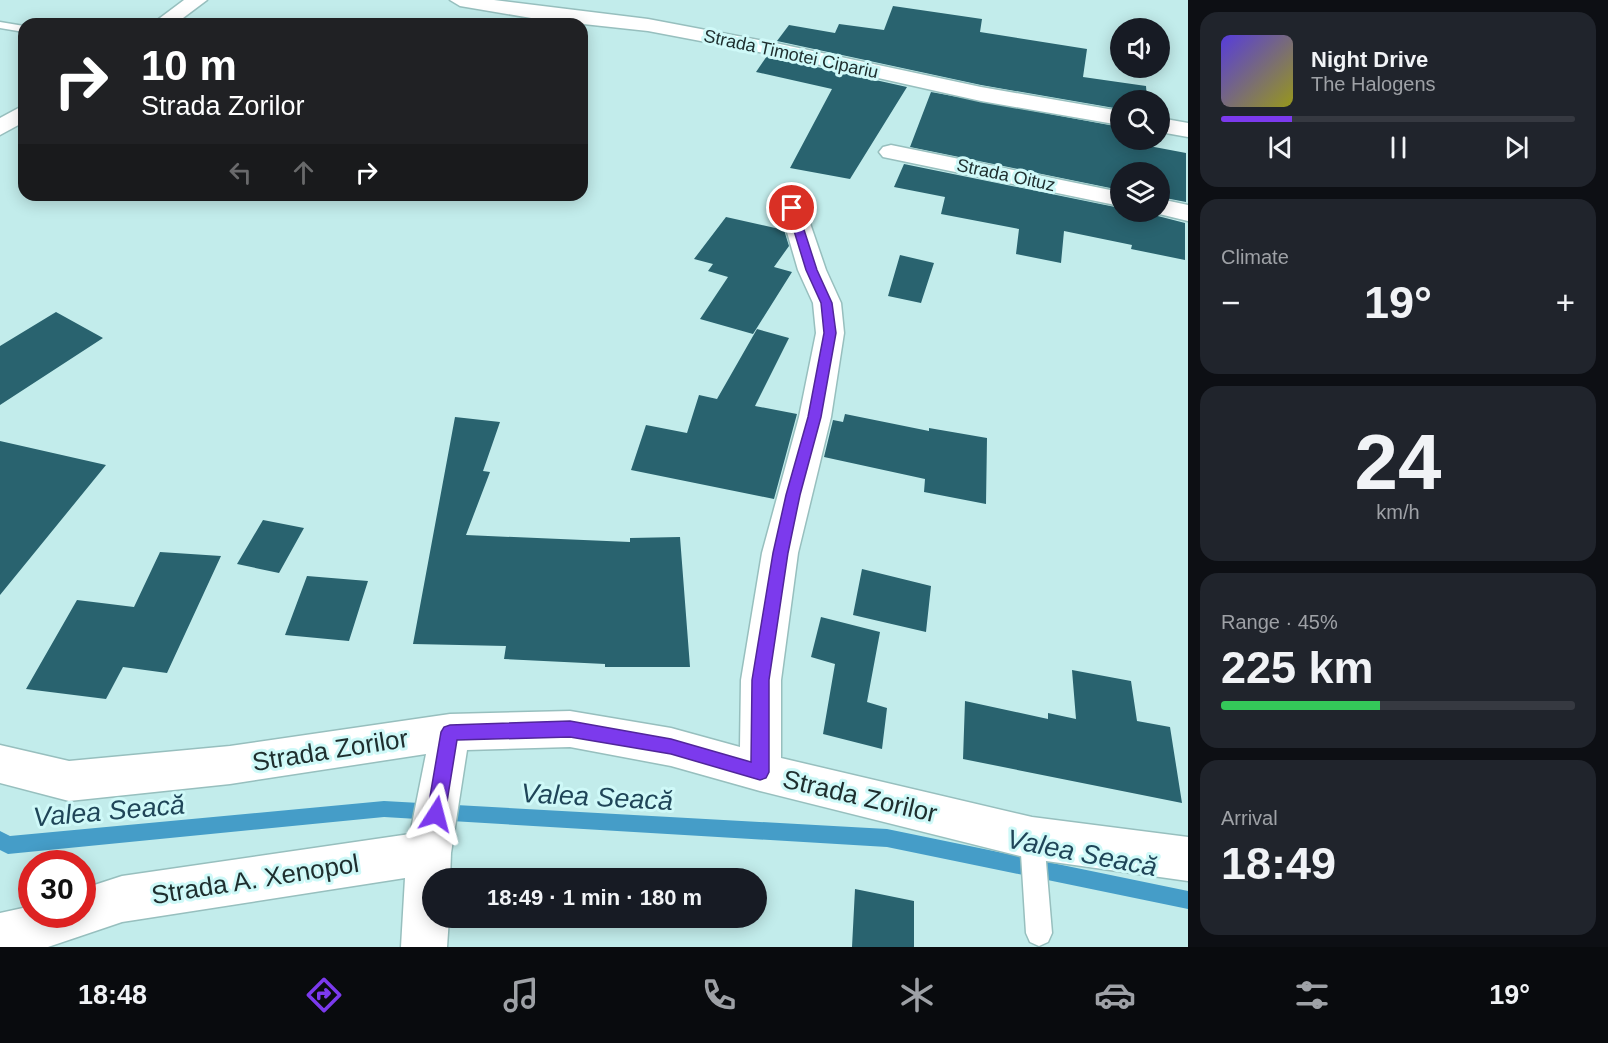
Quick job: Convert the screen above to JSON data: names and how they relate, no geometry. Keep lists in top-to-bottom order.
{
  "streets": {
    "street": [
      "Strada Timotei Cipariu",
      "Strada Oituz",
      "Strada Zorilor",
      "Strada A. Xenopol"
    ]
  },
  "water": ["Valea Seacă"],
  "page": {
    "turn": ["10 m", "Strada Zorilor"],
    "song": ["Night Drive", "The Halogens"],
    "tile": [
      "Climate",
      ["24", "km/h"],
      ["Range · 45%", "225 km"],
      ["Arrival", "18:49"]
    ],
    "heat": ["−", "19°", "+"],
    "limit": "30",
    "trip": "18:49 · 1 min · 180 m",
    "tabs": ["18:48", "19°"]
  }
}
